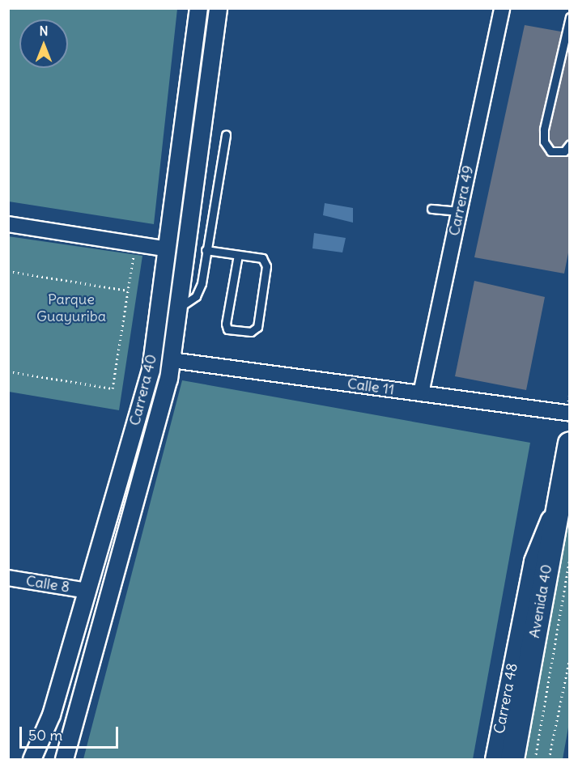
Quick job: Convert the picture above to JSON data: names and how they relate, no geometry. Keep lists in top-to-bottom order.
{
  "streets": {
    "highway": ["Avenida 40"],
    "street": [
      "Carrera 49",
      "Calle 11",
      "Carrera 40",
      "Calle 8",
      "Carrera 48"
    ]
  },
  "crossings": [
    ["Carrera 49", "Calle 11"],
    ["Calle 11", "Carrera 40"],
    ["Carrera 40", "Calle 8"],
    ["Avenida 40", "Carrera 48"]
  ],
  "parks": ["Parque Guayuriba"],
  "scale_bar": "50 m",
  "north": "top"
}
